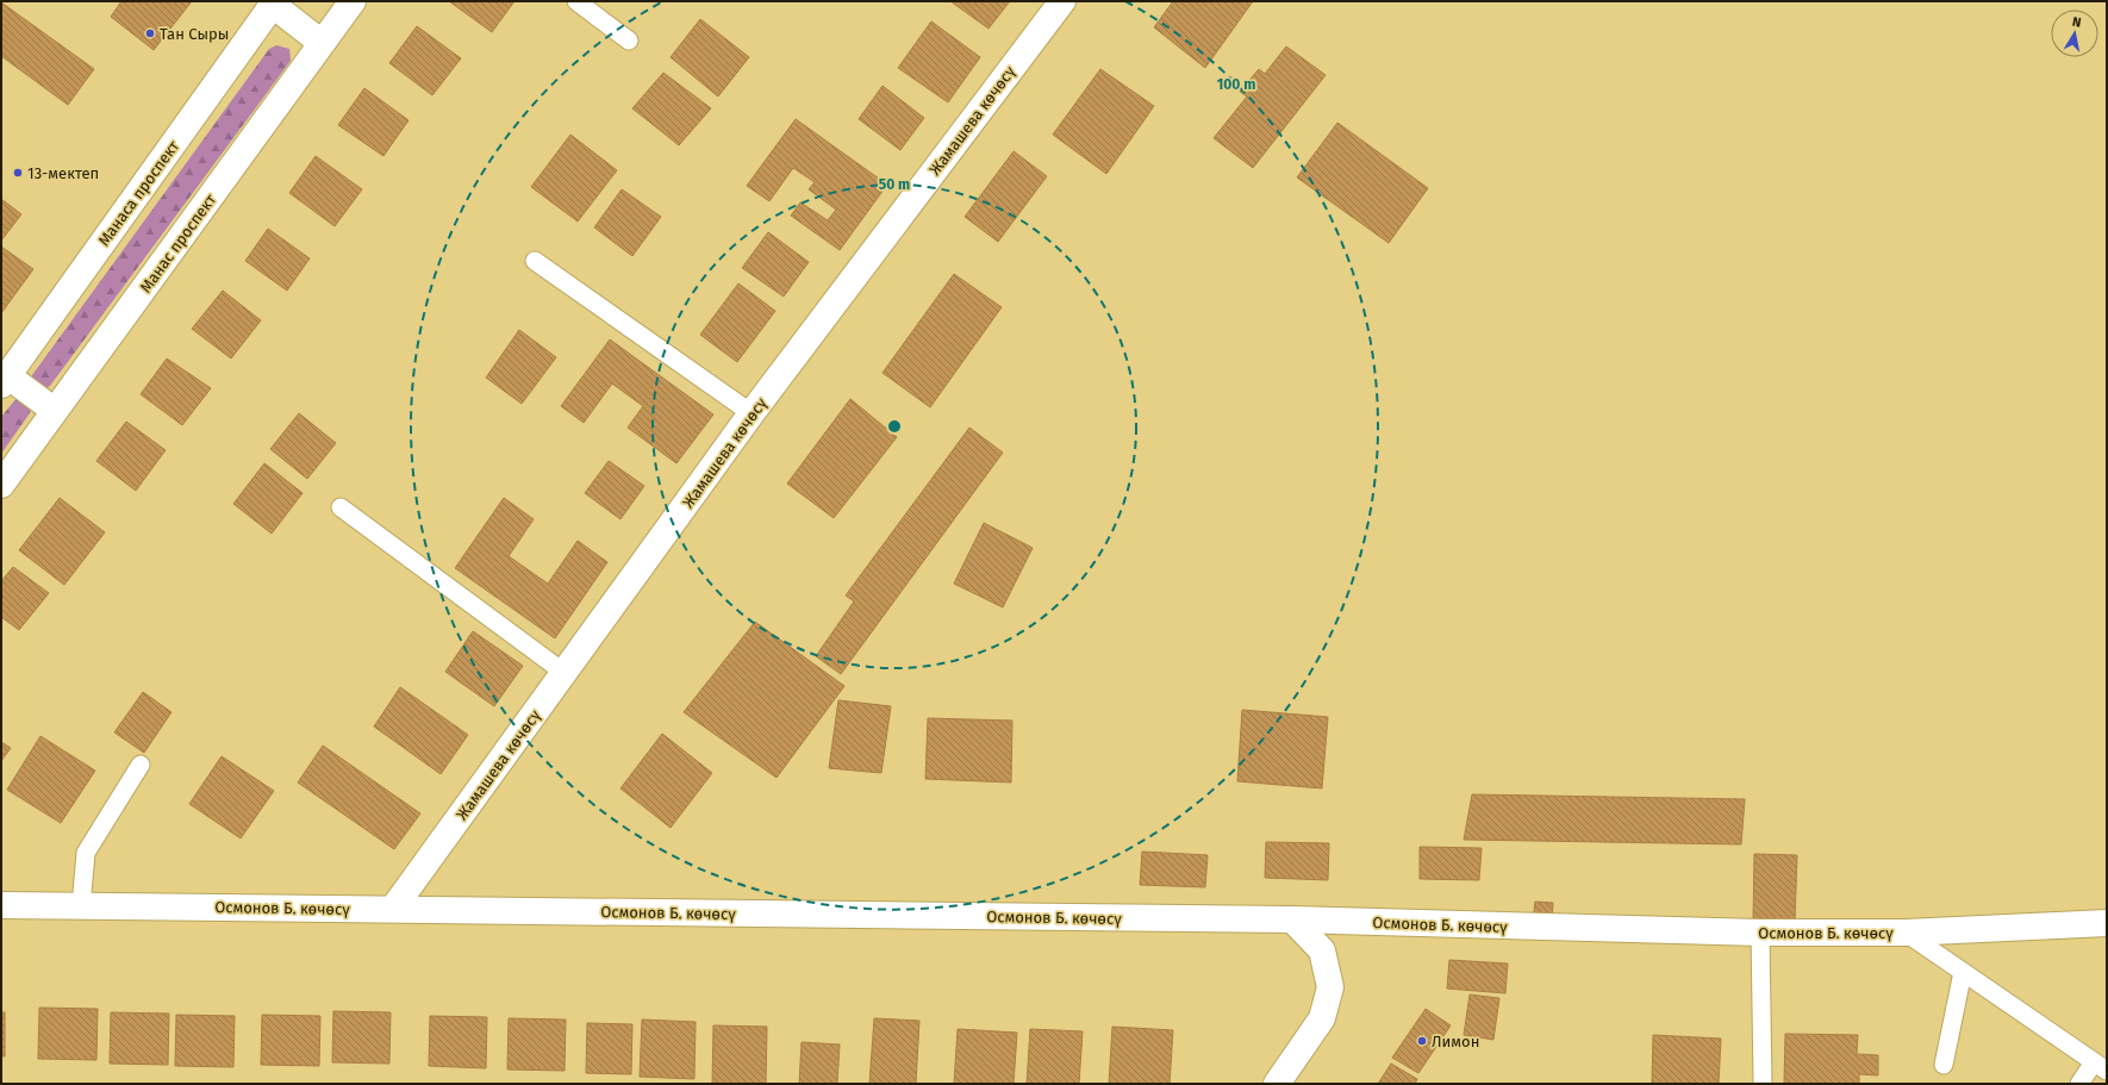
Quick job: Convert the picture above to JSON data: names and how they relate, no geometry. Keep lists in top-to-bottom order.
{
  "streets": {
    "main road": [
      "Жамашева көчөсү",
      "Манаса проспект",
      "Манас проспект",
      "Осмонов Б. көчөсү"
    ]
  },
  "crossings": [
    ["Жамашева көчөсү", "Осмонов Б. көчөсү"]
  ],
  "places": ["Тан Сыры", "13-мектеп", "Лимон"],
  "north": "top",
  "rings": ["100 m", "50 m"]
}
